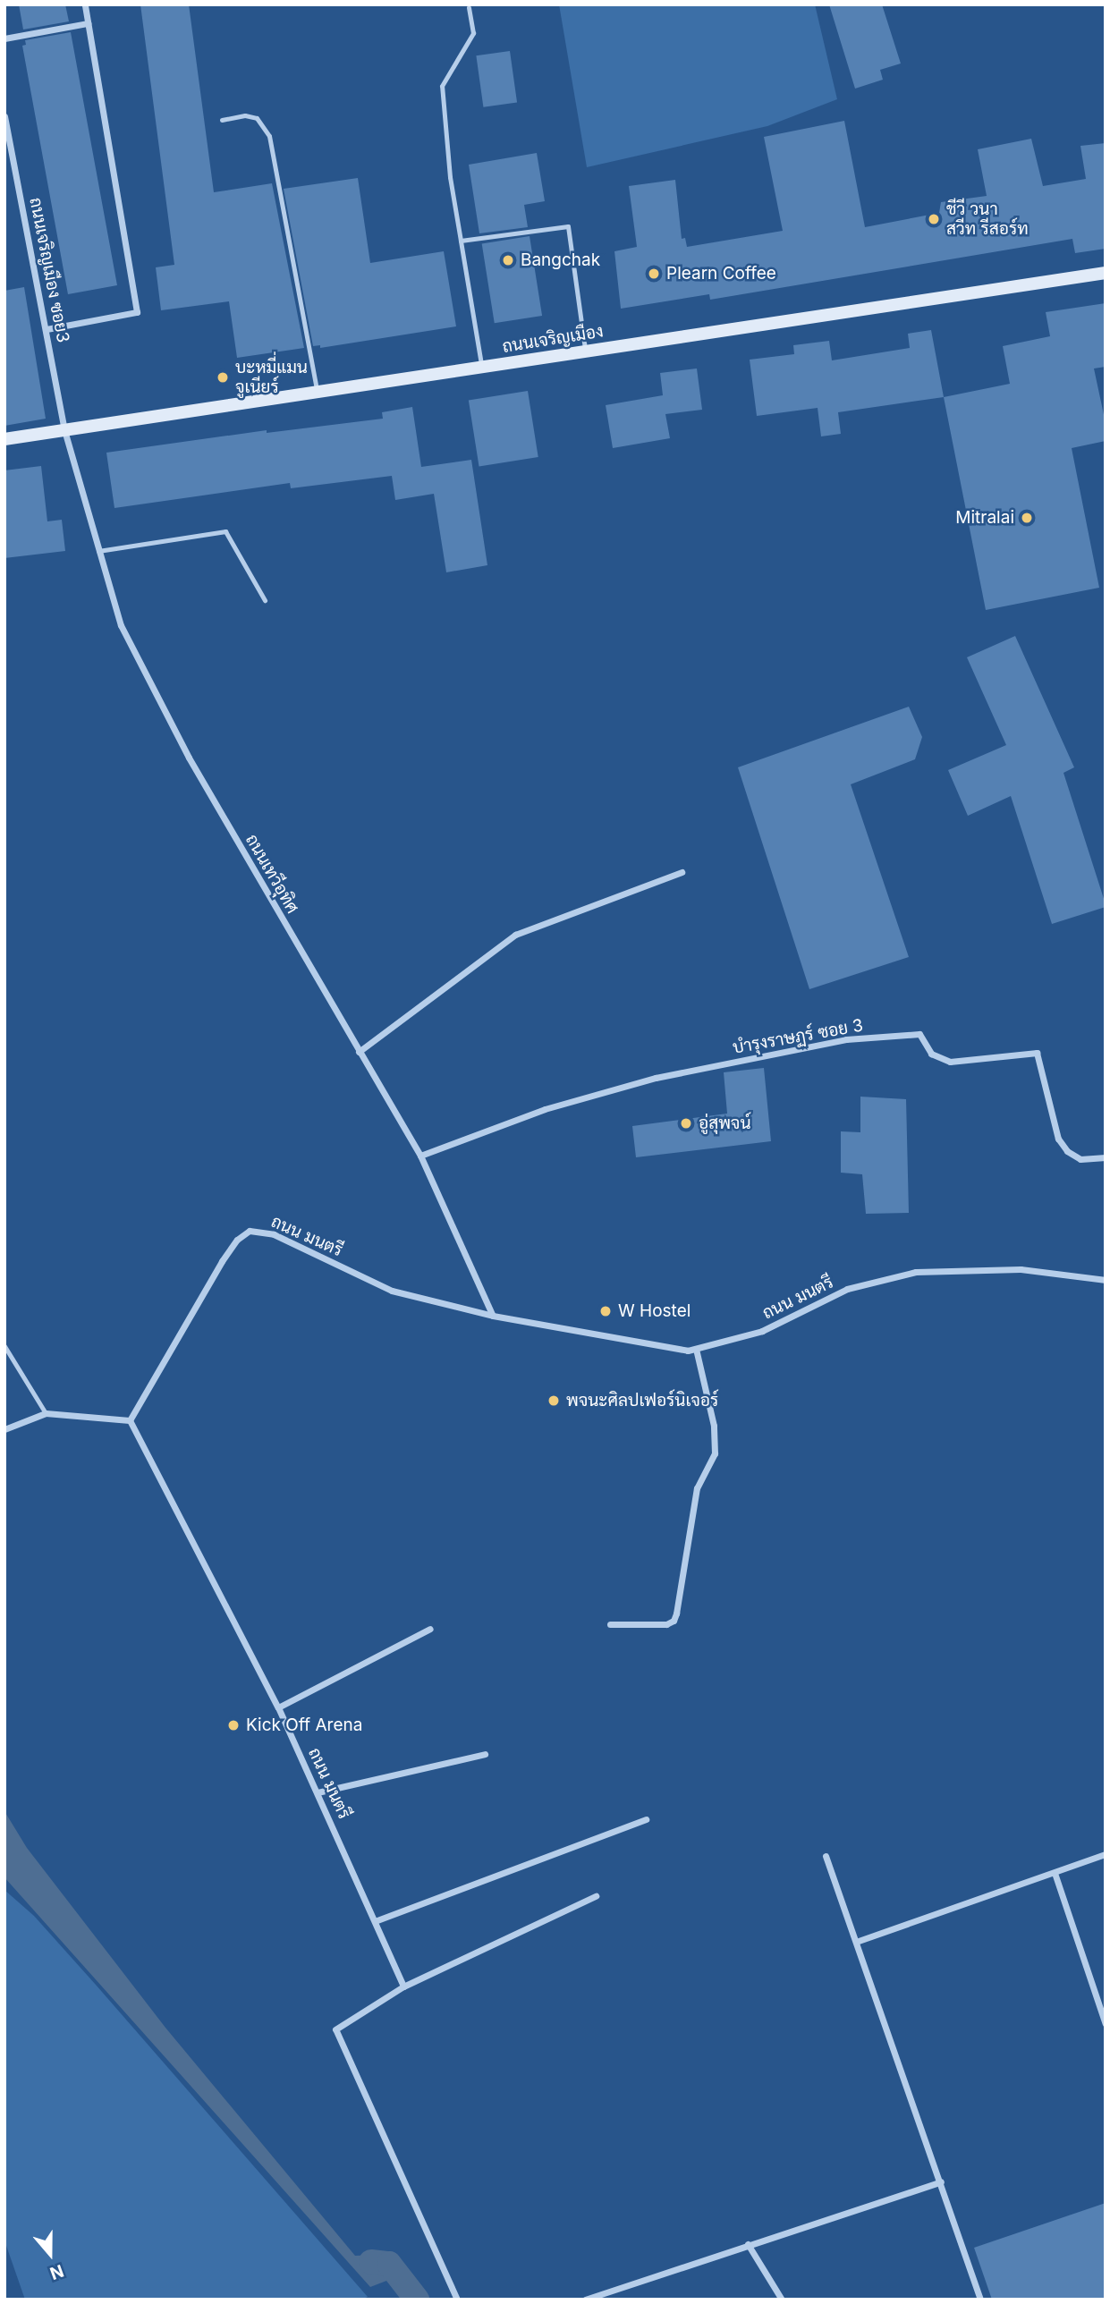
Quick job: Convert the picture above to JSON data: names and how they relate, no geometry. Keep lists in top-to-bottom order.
{
  "streets": {
    "main road": ["ถนนเจริญเมือง"],
    "street": [
      "ถนนเจริญเมือง ซอย3",
      "ถนนเทวีอุทิศ",
      "บำรุงราษฏร์ ซอย 3",
      "ถนน มนตรี"
    ]
  },
  "crossings": [
    ["ถนนเจริญเมือง ซอย3", "ถนนเจริญเมือง"],
    ["ถนนเจริญเมือง ซอย3", "ถนนเทวีอุทิศ"],
    ["ถนนเจริญเมือง", "ถนนเทวีอุทิศ"],
    ["ถนนเทวีอุทิศ", "บำรุงราษฏร์ ซอย 3"],
    ["ถนนเทวีอุทิศ", "ถนน มนตรี"]
  ],
  "places": [
    "ชีวี วนา สวีท รีสอร์ท",
    "Bangchak",
    "Plearn Coffee",
    "บะหมี่แมน จูเนียร์",
    "Mitralai",
    "อู่สุพจน์",
    "W Hostel",
    "พจนะศิลปเฟอร์นิเจอร์",
    "Kick Off Arena"
  ],
  "north": "bottom"
}
